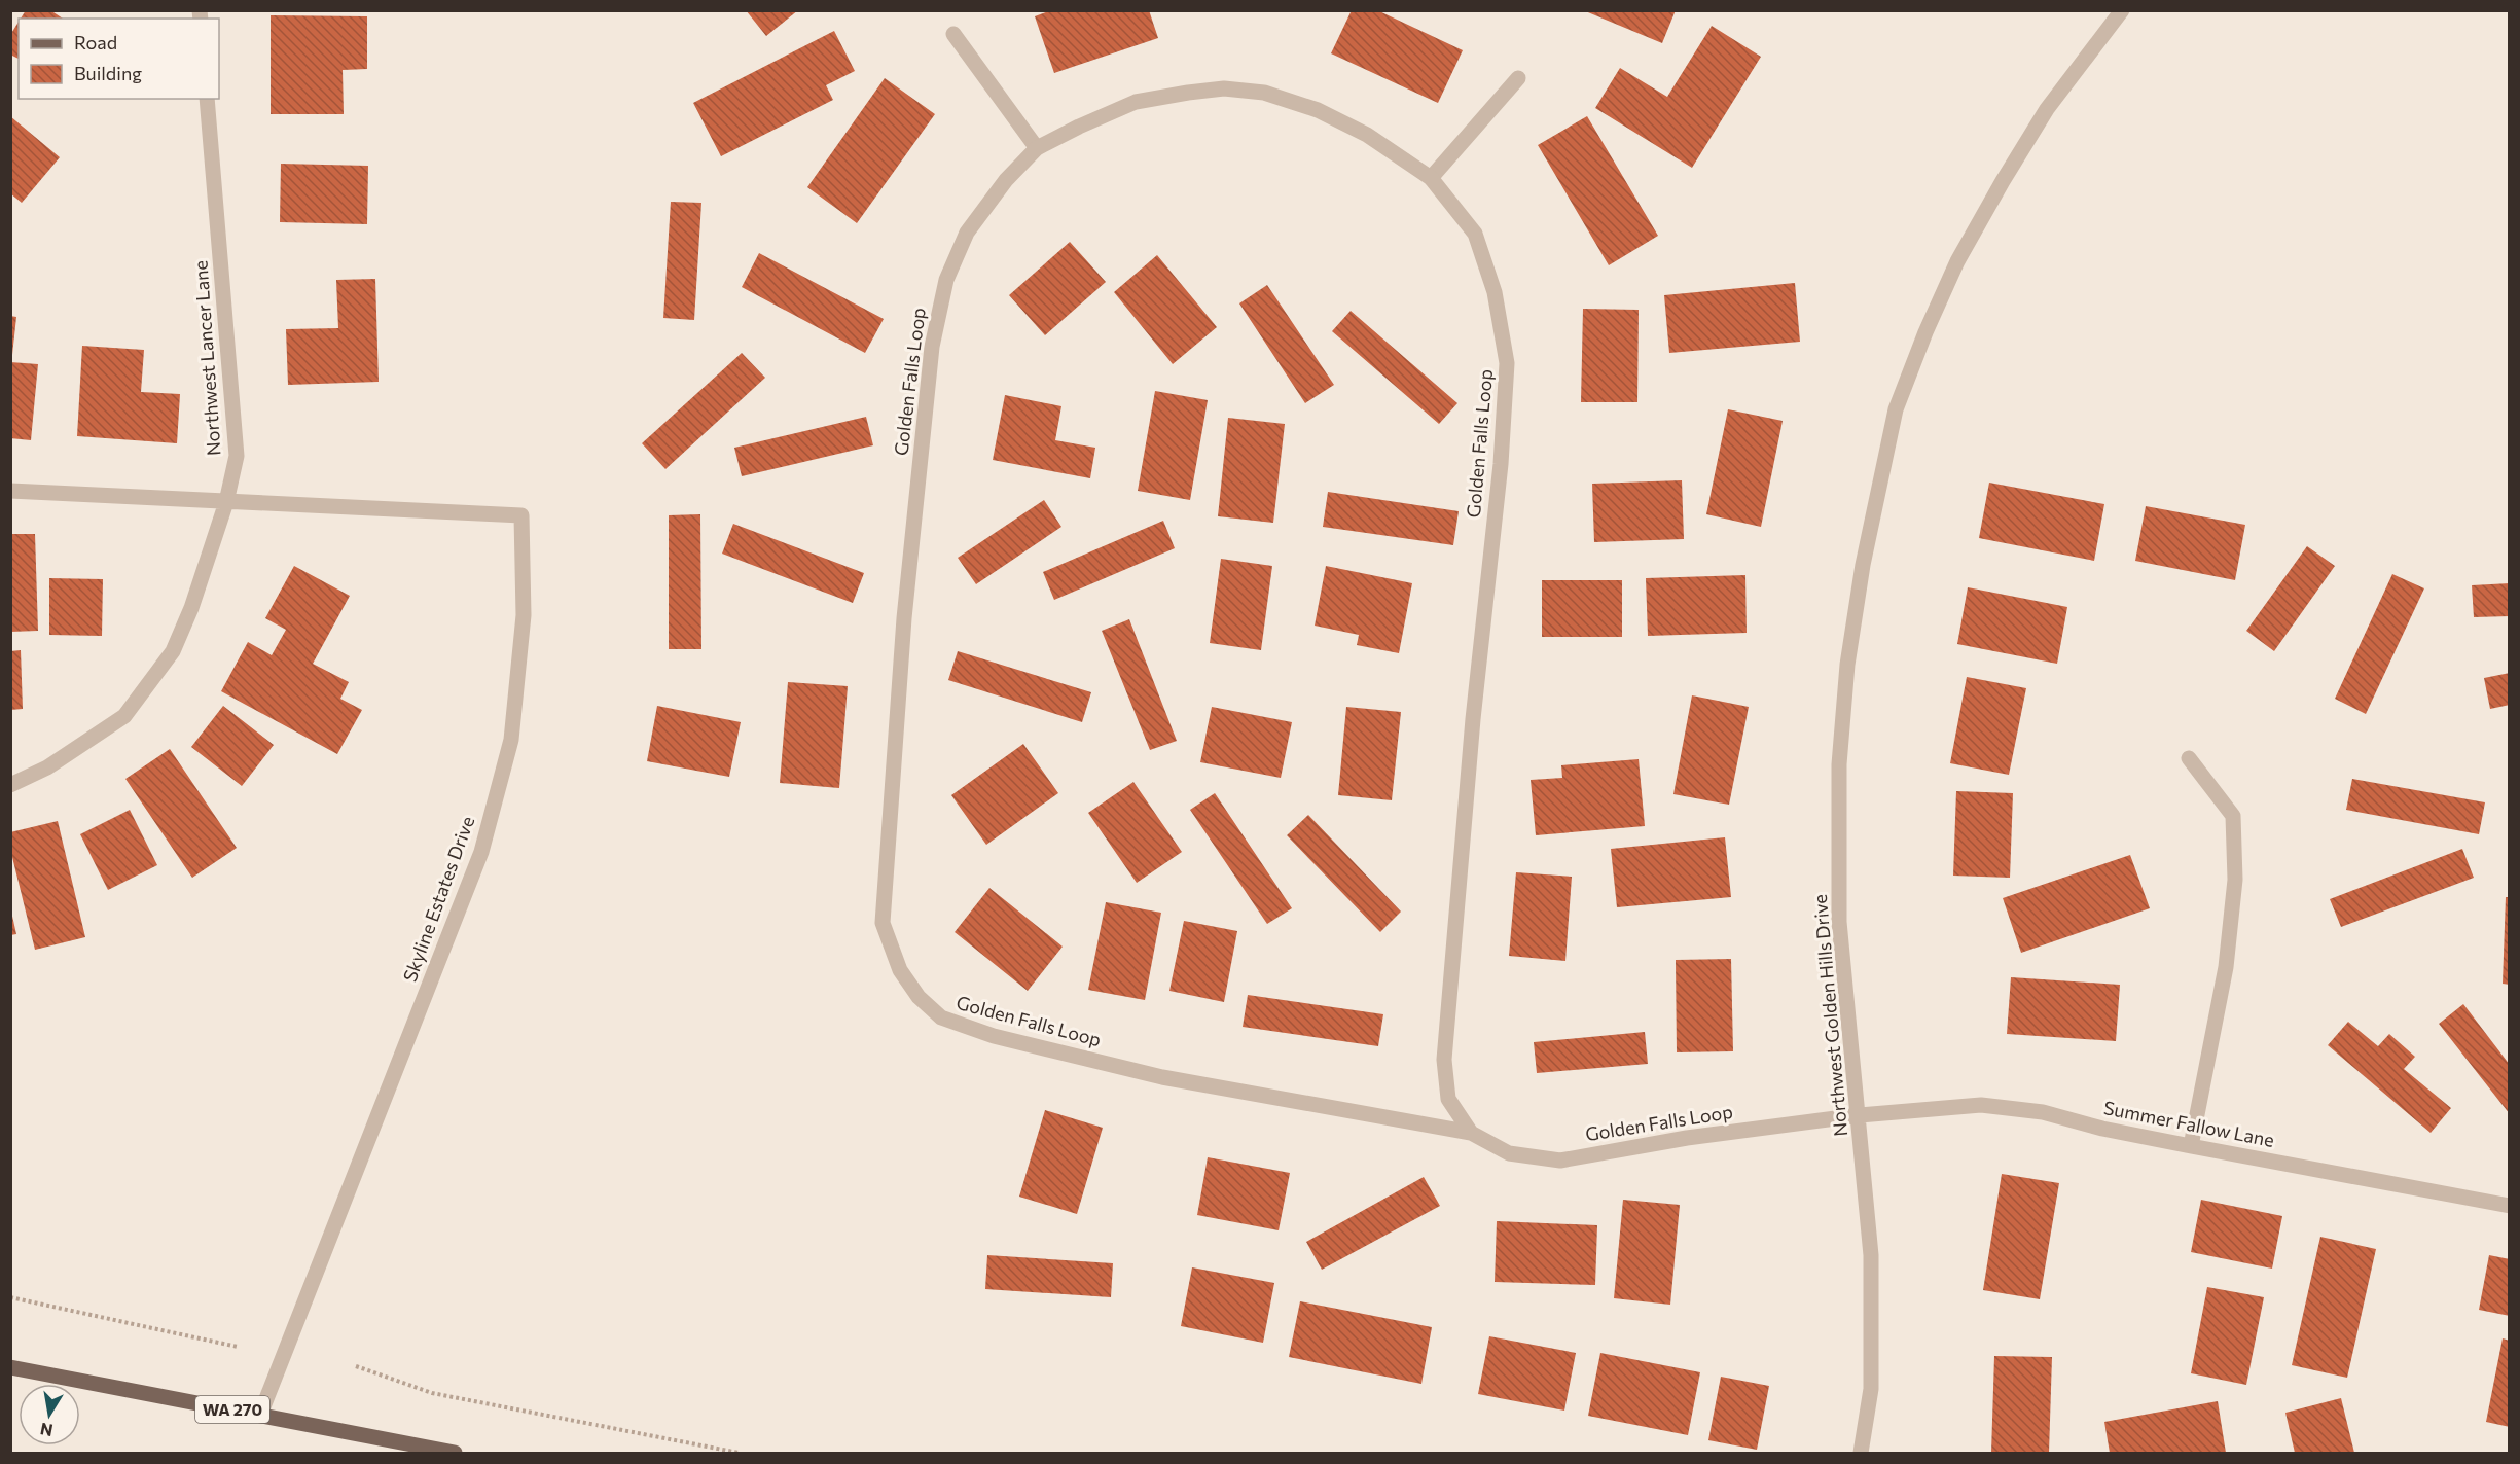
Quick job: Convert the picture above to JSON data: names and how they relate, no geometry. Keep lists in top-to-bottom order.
{
  "streets": {
    "main road": ["WA 270"],
    "street": [
      "Northwest Lancer Lane",
      "Golden Falls Loop",
      "Skyline Estates Drive",
      "Northwest Golden Hills Drive",
      "Summer Fallow Lane"
    ]
  },
  "crossings": [
    ["Northwest Lancer Lane", "Skyline Estates Drive"],
    ["Golden Falls Loop", "Northwest Golden Hills Drive"],
    ["Golden Falls Loop", "Summer Fallow Lane"],
    ["Skyline Estates Drive", "WA 270"],
    ["Northwest Golden Hills Drive", "Summer Fallow Lane"]
  ],
  "legend": ["Road", "Building"],
  "north": "bottom"
}
